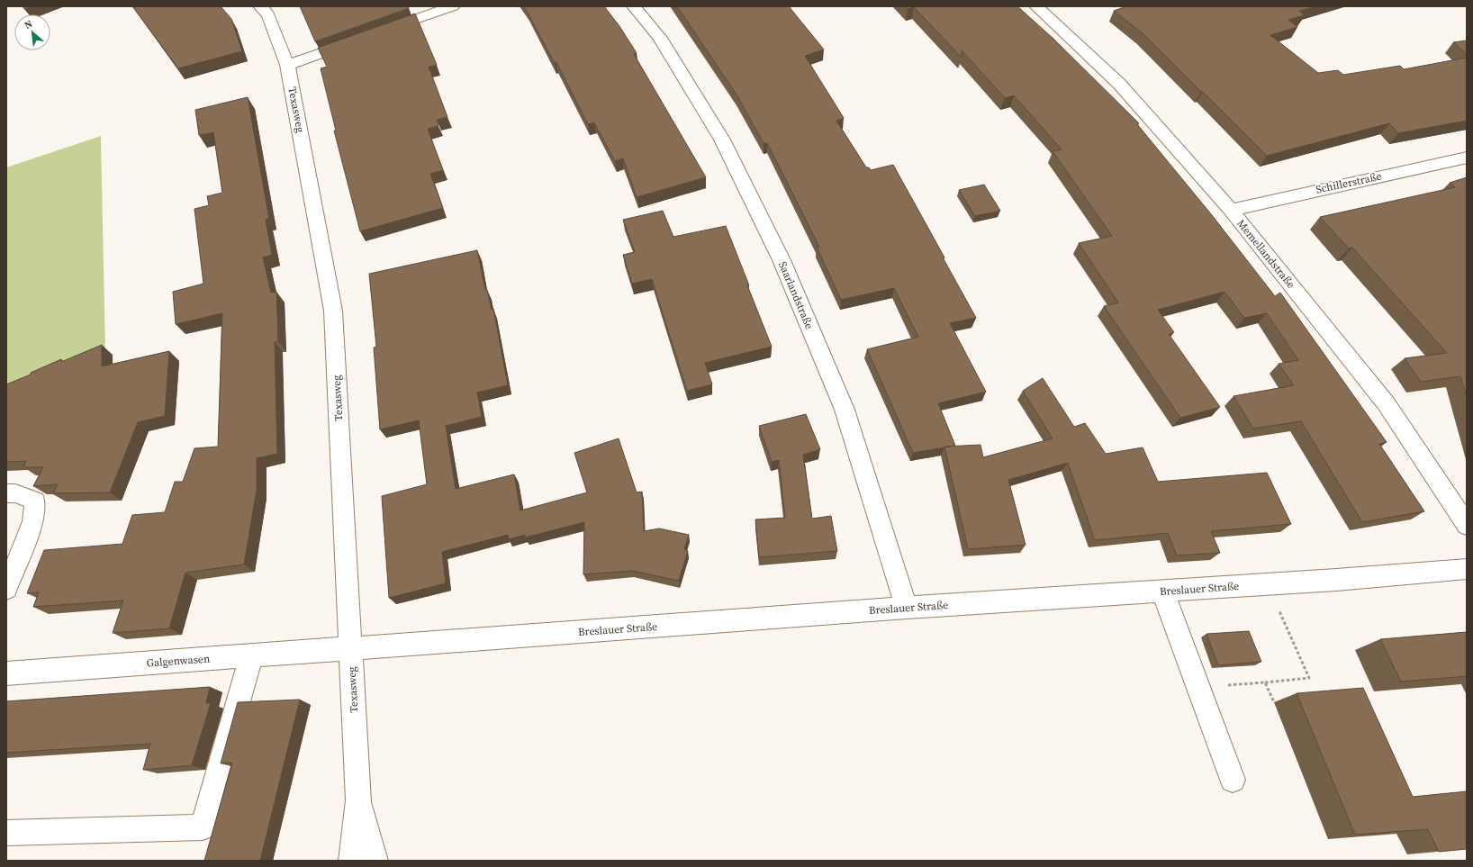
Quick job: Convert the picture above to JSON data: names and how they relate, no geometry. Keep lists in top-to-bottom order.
{
  "streets": {
    "street": [
      "Texasweg",
      "Schillerstraße",
      "Memellandstraße",
      "Saarlandstraße",
      "Breslauer Straße",
      "Galgenwasen"
    ]
  },
  "crossings": [
    ["Texasweg", "Breslauer Straße"],
    ["Texasweg", "Galgenwasen"],
    ["Schillerstraße", "Memellandstraße"],
    ["Saarlandstraße", "Breslauer Straße"],
    ["Breslauer Straße", "Galgenwasen"]
  ],
  "north": "top left"
}
